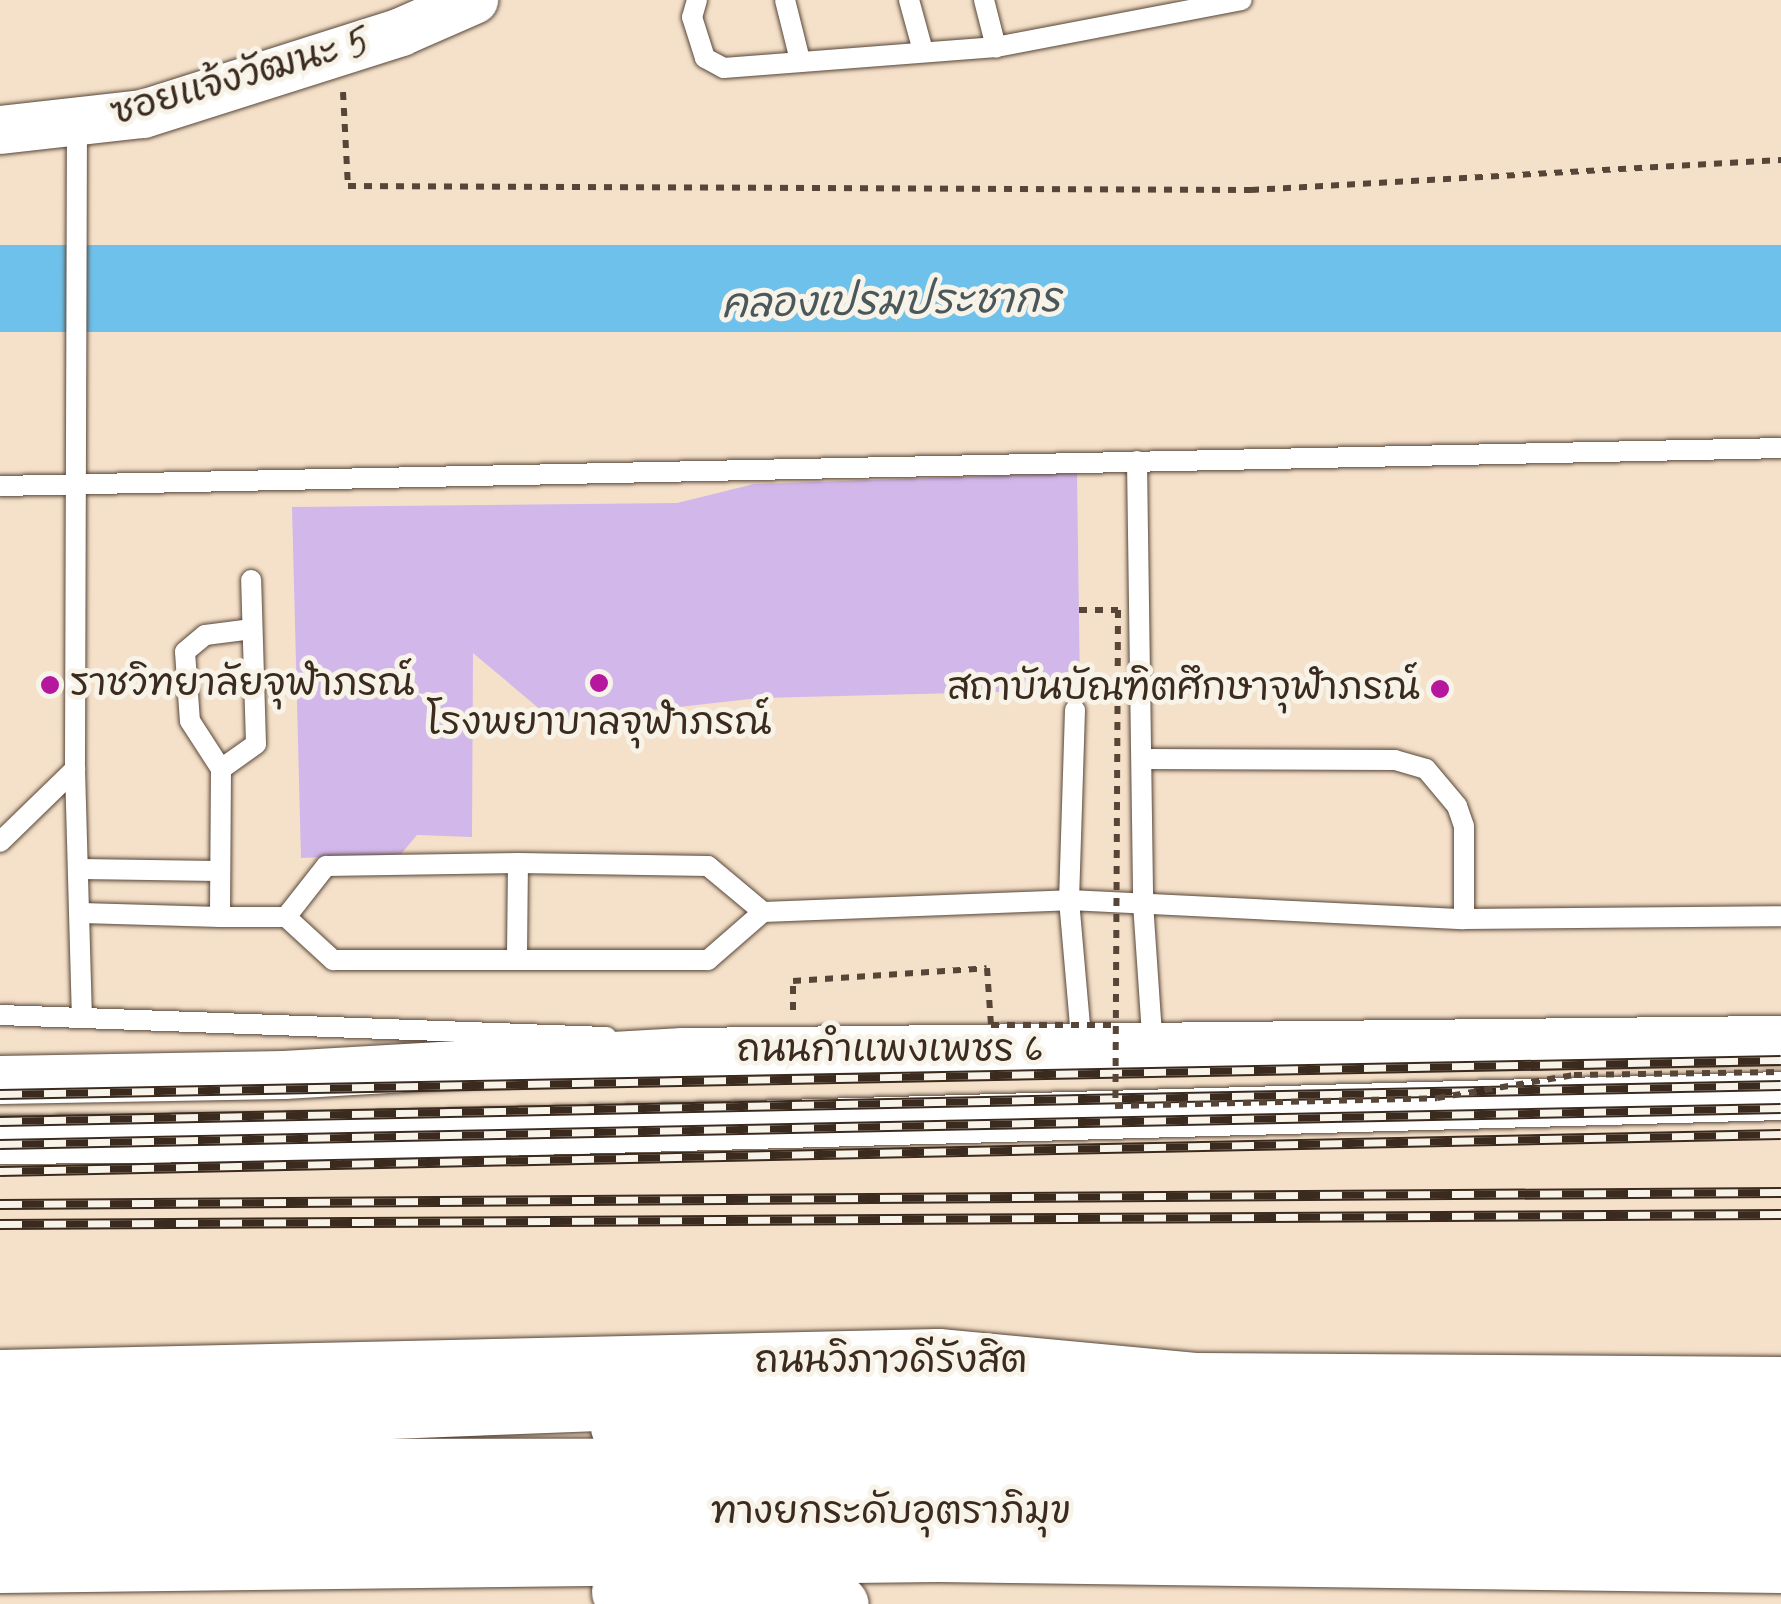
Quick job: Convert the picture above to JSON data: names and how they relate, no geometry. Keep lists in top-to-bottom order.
{
  "streets": {
    "main road": ["ถนนวิภาวดีรังสิต", "ทางยกระดับอุตราภิมุข"],
    "street": ["ซอยแจ้งวัฒนะ 5", "ถนนกำแพงเพชร 6"]
  },
  "water": ["คลองเปรมประชากร"],
  "places": ["โรงพยาบาลจุฬาภรณ์", "ราชวิทยาลัยจุฬาภรณ์", "สถาบันบัณฑิตศึกษาจุฬาภรณ์"]
}
